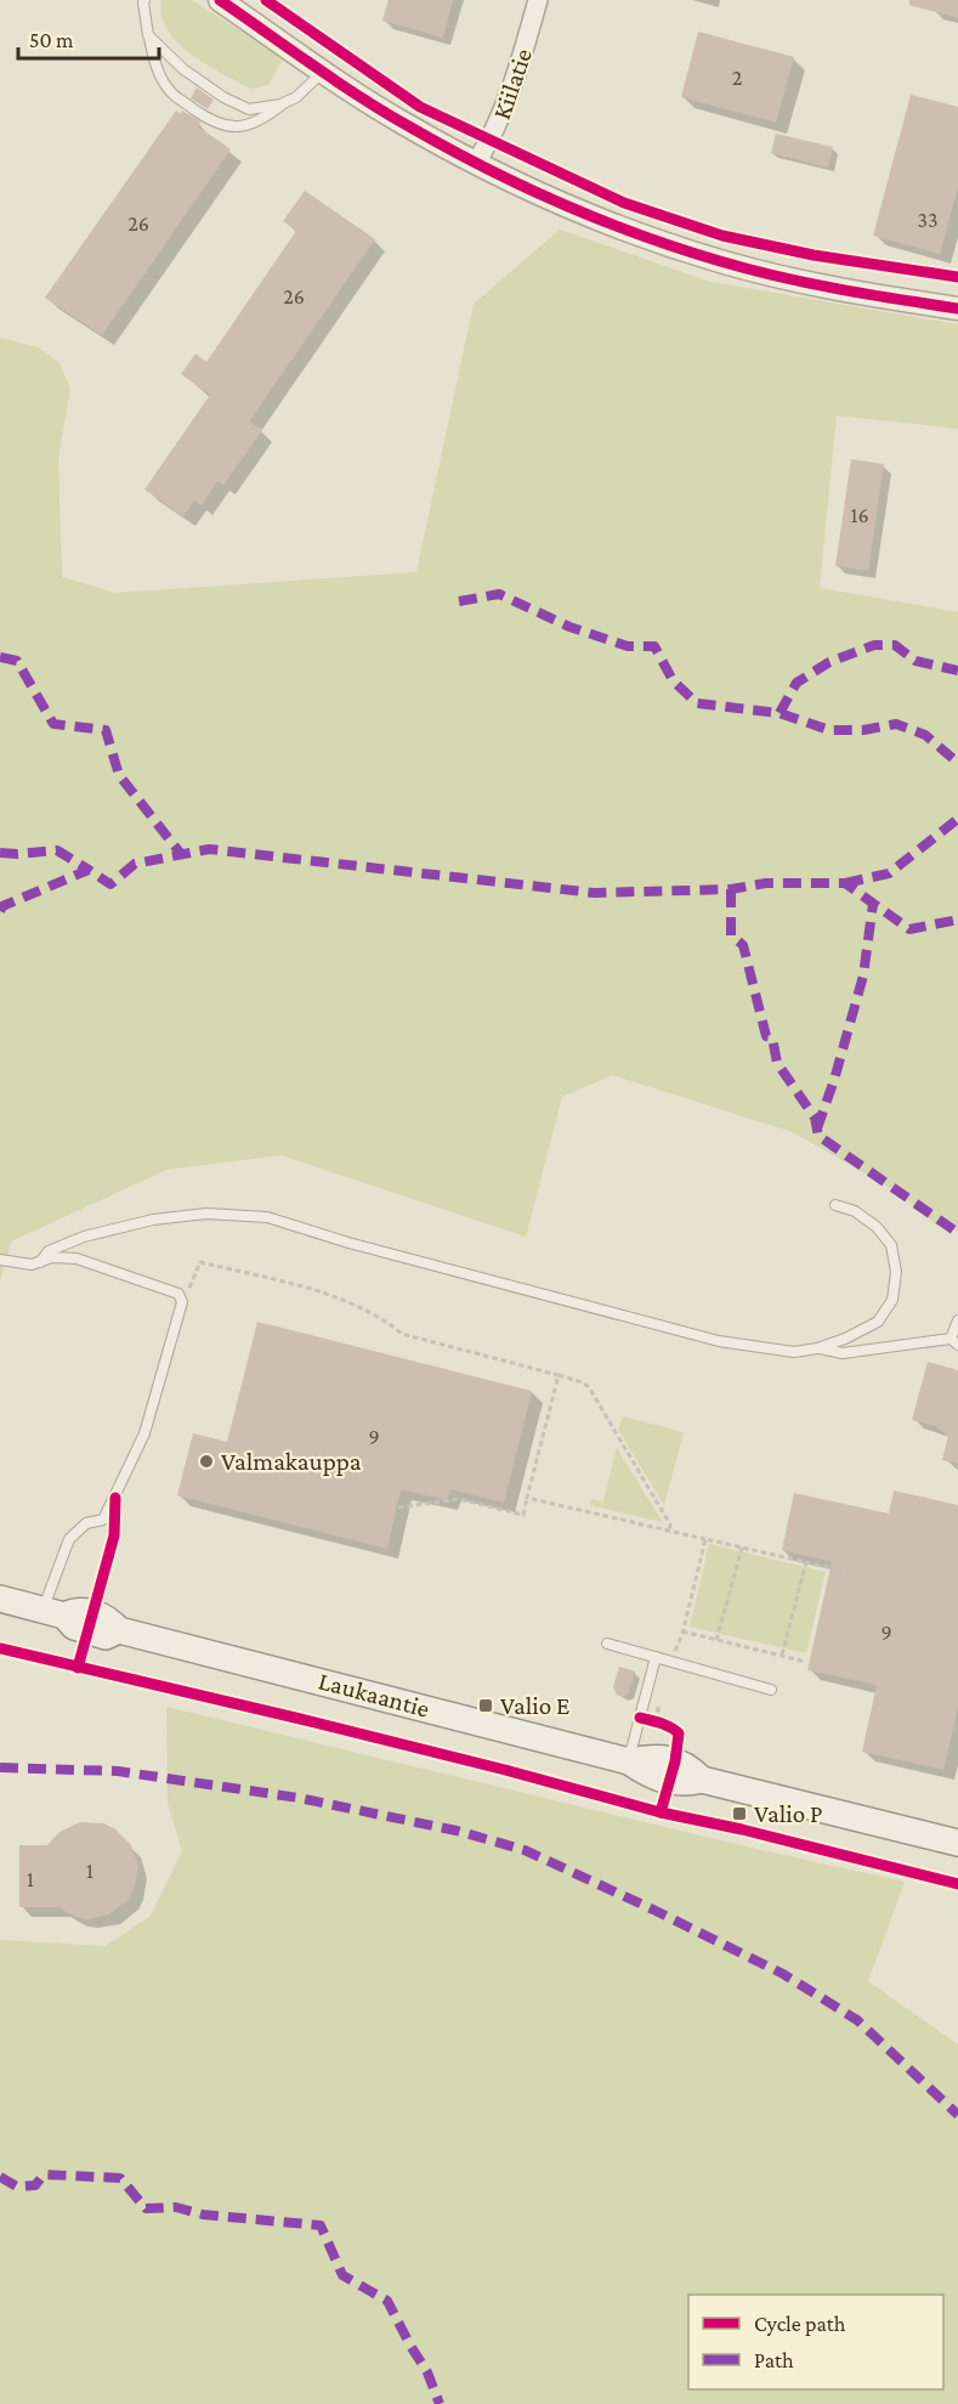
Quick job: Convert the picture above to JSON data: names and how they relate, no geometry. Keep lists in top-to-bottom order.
{
  "streets": {
    "main road": ["Laukaantie"],
    "street": ["Kiilatie"]
  },
  "places": {
    "other": ["Valmakauppa"],
    "transit": ["Valio E", "Valio P"]
  },
  "house_numbers": [
    "2",
    "33",
    "26",
    "26",
    "16",
    "9",
    "9",
    "1",
    "1"
  ],
  "legend": ["Cycle path", "Path"],
  "scale_bar": "50 m"
}
